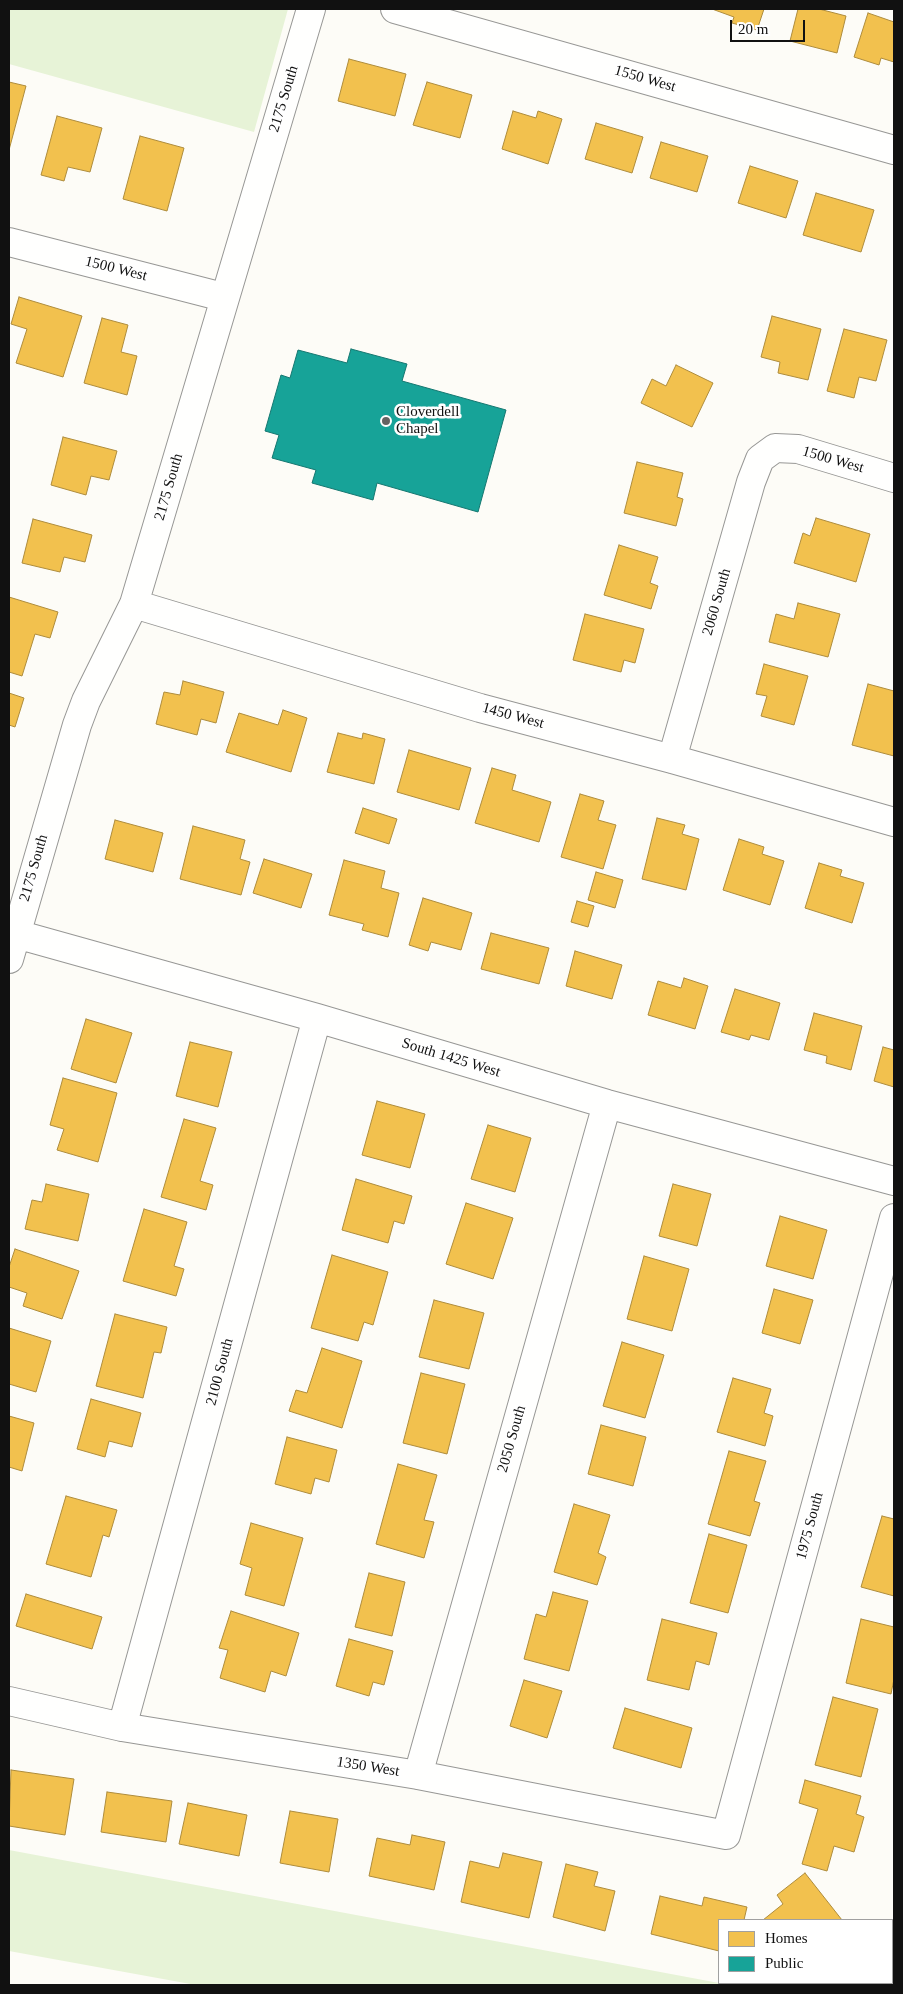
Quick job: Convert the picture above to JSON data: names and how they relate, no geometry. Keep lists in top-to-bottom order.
{
  "streets": {
    "street": [
      "1550 West",
      "2175 South",
      "1500 West",
      "2060 South",
      "1450 West",
      "South 1425 West",
      "2100 South",
      "2050 South",
      "1975 South",
      "1350 West"
    ]
  },
  "crossings": [
    ["2175 South", "1500 West"],
    ["2175 South", "1450 West"],
    ["2175 South", "South 1425 West"],
    ["1500 West", "2060 South"],
    ["2060 South", "1450 West"],
    ["South 1425 West", "2100 South"],
    ["South 1425 West", "2050 South"],
    ["2100 South", "1350 West"],
    ["2050 South", "1350 West"],
    ["1975 South", "1350 West"]
  ],
  "places": ["Cloverdell Chapel"],
  "legend": ["Homes", "Public"],
  "scale_bar": "20 m"
}
